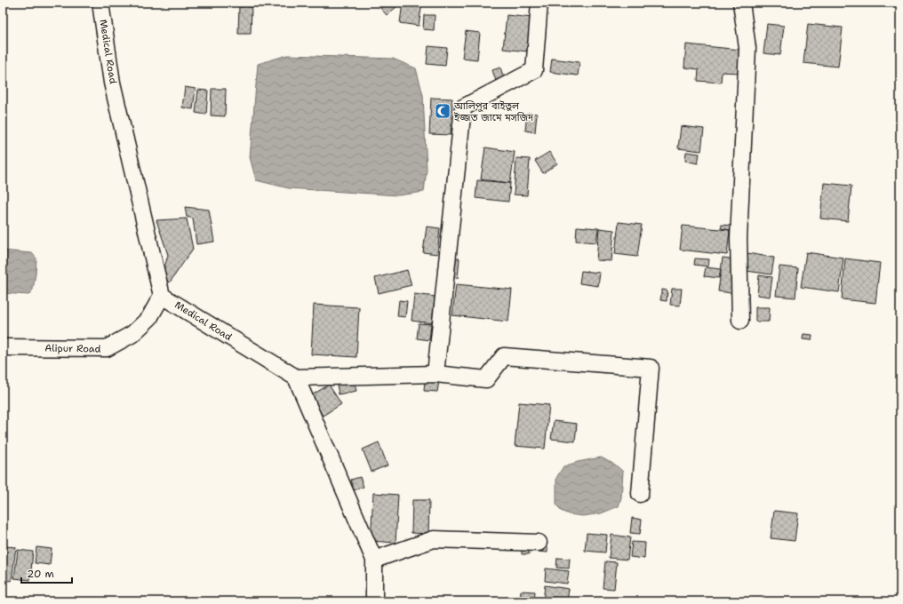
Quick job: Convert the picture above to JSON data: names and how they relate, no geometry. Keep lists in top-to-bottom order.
{
  "streets": {
    "street": ["Medical Road", "Alipur Road"]
  },
  "crossings": [
    ["Medical Road", "Alipur Road"]
  ],
  "places": {
    "mosque": ["আলিপুর বাইতুল ইজ্জত জামে মসজিদ"]
  },
  "scale_bar": "20 m"
}
